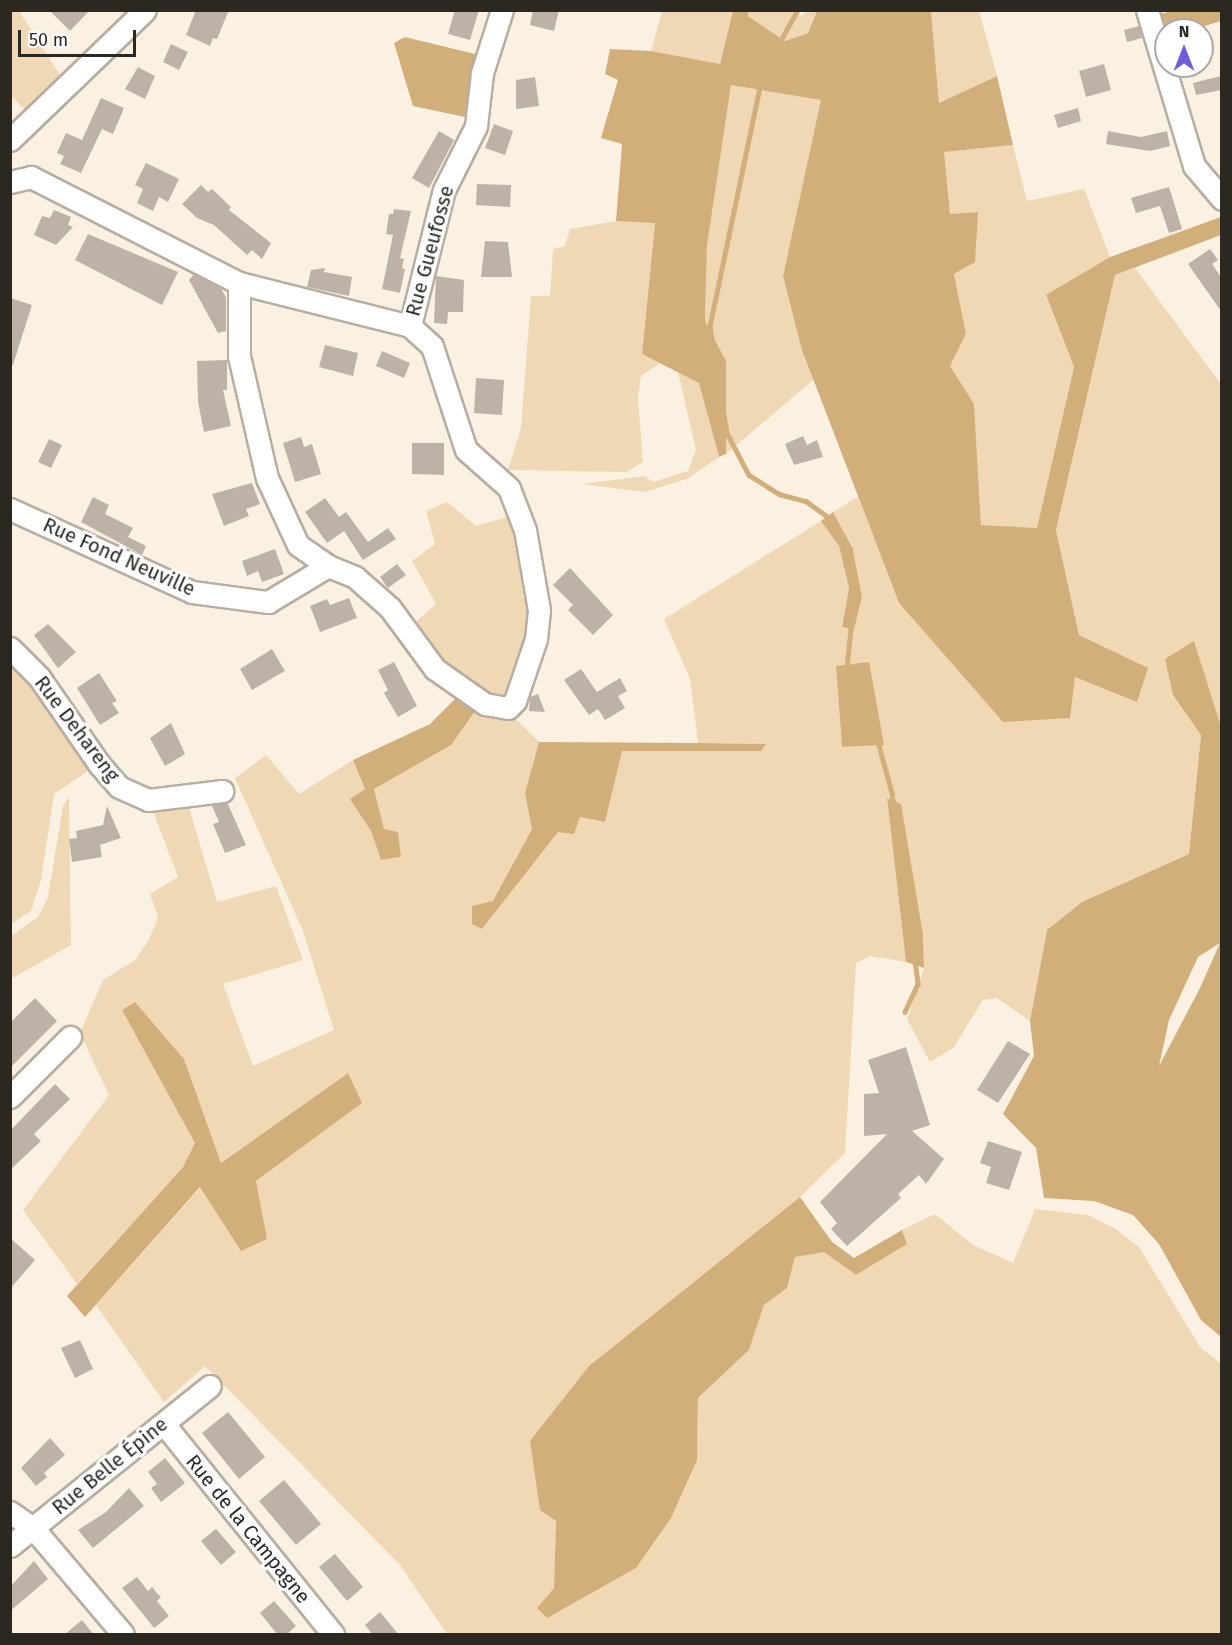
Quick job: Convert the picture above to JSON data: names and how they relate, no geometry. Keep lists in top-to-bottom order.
{
  "streets": {
    "street": [
      "Rue Gueufosse",
      "Rue Fond Neuville",
      "Rue Dehareng",
      "Rue Belle Épine",
      "Rue de la Campagne"
    ]
  },
  "crossings": [
    ["Rue Gueufosse", "Rue Fond Neuville"],
    ["Rue Belle Épine", "Rue de la Campagne"]
  ],
  "scale_bar": "50 m",
  "north": "top"
}
